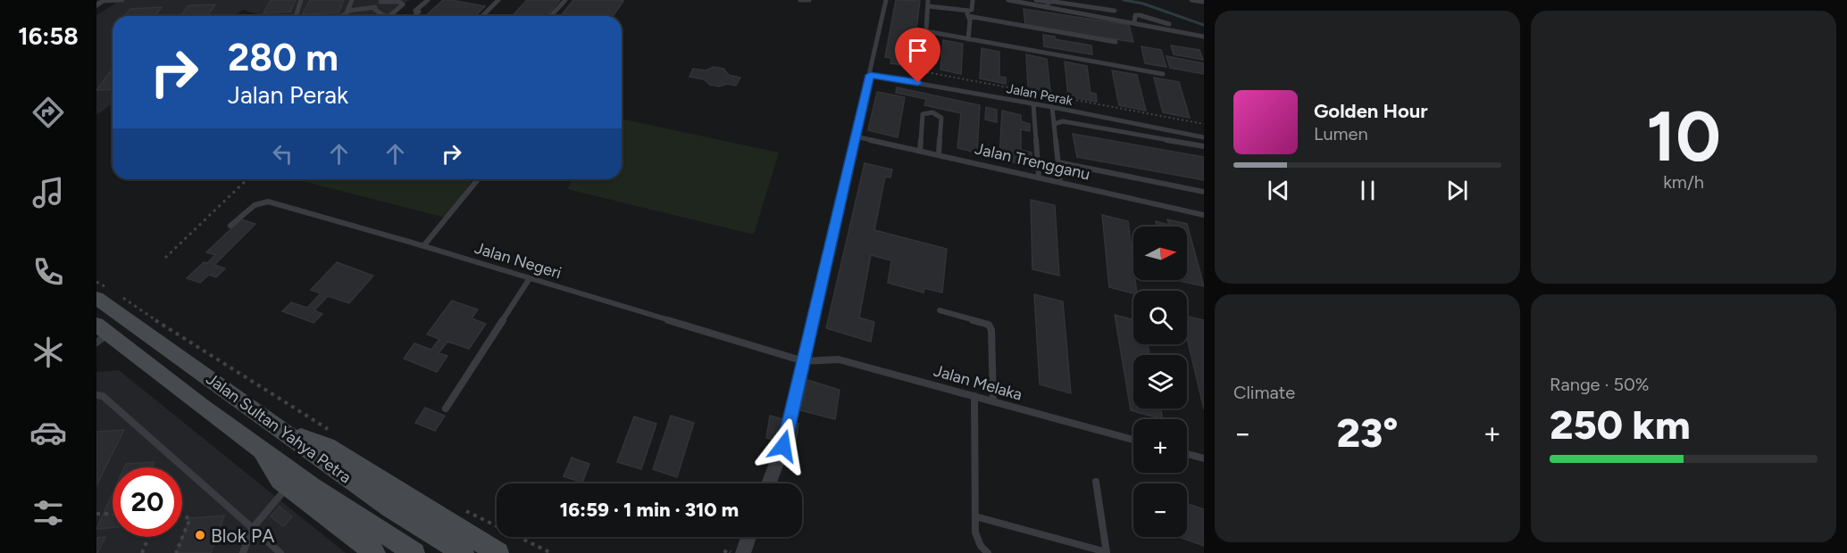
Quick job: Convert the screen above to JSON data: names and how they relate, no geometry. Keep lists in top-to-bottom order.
{
  "streets": {
    "main road": ["Jalan Sultan Yahya Petra"],
    "lane": [
      "Jalan Perak",
      "Jalan Trengganu",
      "Jalan Negeri",
      "Jalan Melaka"
    ]
  },
  "crossings": [
    ["Jalan Negeri", "Jalan Melaka"]
  ],
  "places": ["Blok PA"],
  "north": "right",
  "page": {
    "tabs": "16:58",
    "tile": [
      ["10", "km/h"],
      "Climate",
      ["Range · 50%", "250 km"]
    ],
    "turn": ["280 m", "Jalan Perak"],
    "song": ["Golden Hour", "Lumen"],
    "map_buttons": ["+", "−"],
    "heat": ["−", "23°", "+"],
    "limit": "20",
    "trip": "16:59 · 1 min · 310 m"
  }
}
